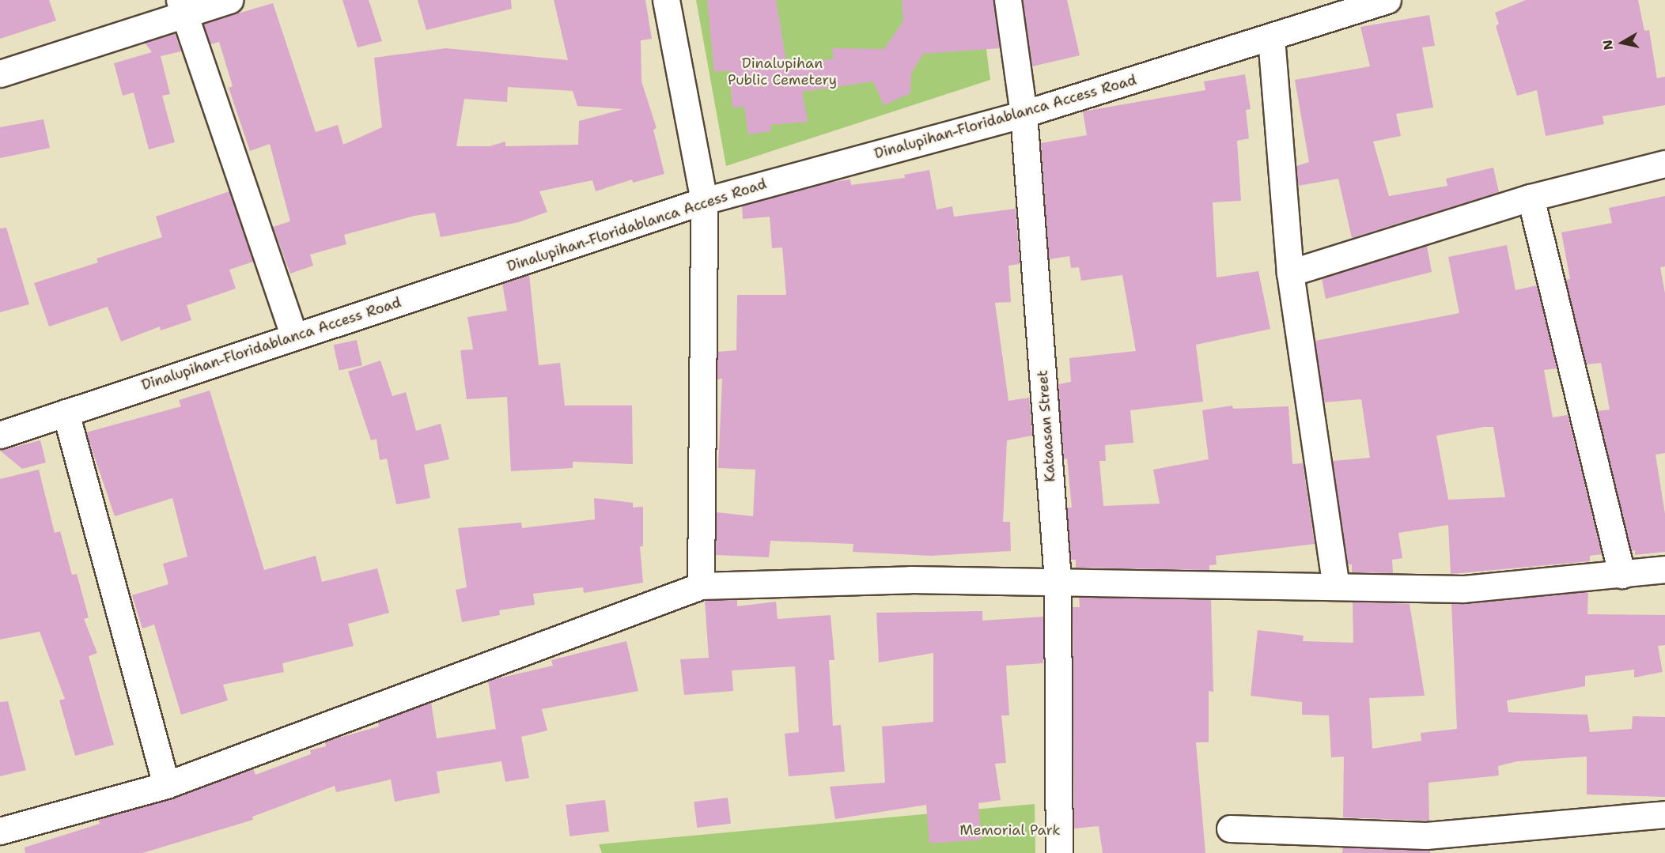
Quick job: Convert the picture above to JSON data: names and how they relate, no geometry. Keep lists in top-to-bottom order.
{
  "streets": {
    "street": ["Dinalupihan-Floridablanca Access Road", "Kataasan Street"]
  },
  "crossings": [
    ["Dinalupihan-Floridablanca Access Road", "Kataasan Street"]
  ],
  "parks": ["Dinalupihan Public Cemetery", "Memorial Park"],
  "north": "left"
}
